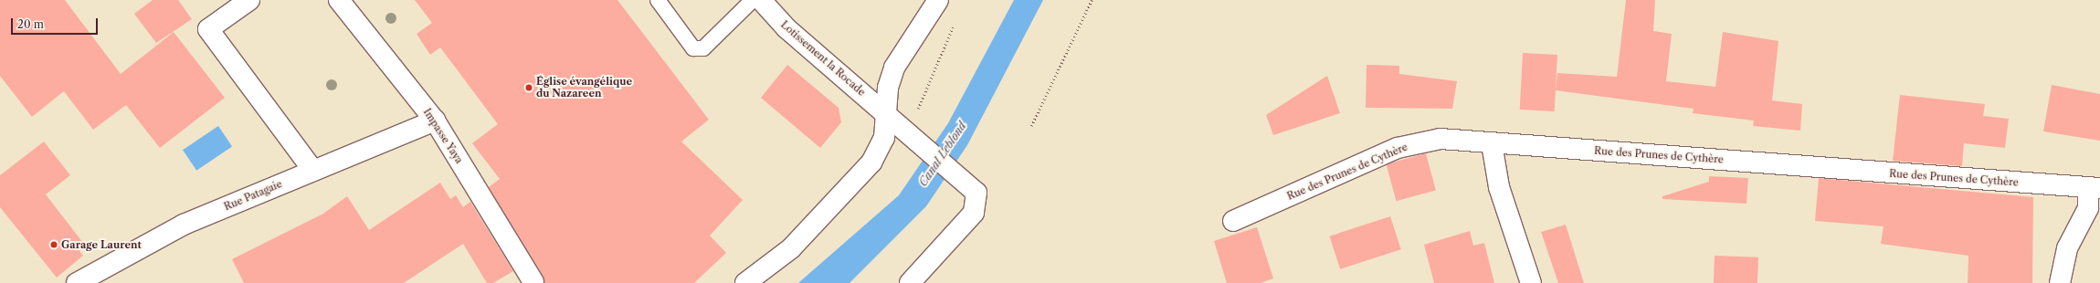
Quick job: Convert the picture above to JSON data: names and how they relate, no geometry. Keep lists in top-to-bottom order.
{
  "streets": {
    "street": [
      "Lotissement la Rocade",
      "Impasse Yaya",
      "Rue des Prunes de Cythère",
      "Rue Patagaie"
    ]
  },
  "crossings": [
    ["Impasse Yaya", "Rue Patagaie"]
  ],
  "water": ["Canal Leblond"],
  "places": ["Église évangélique du Nazareen", "Garage Laurent"],
  "scale_bar": "20 m"
}
